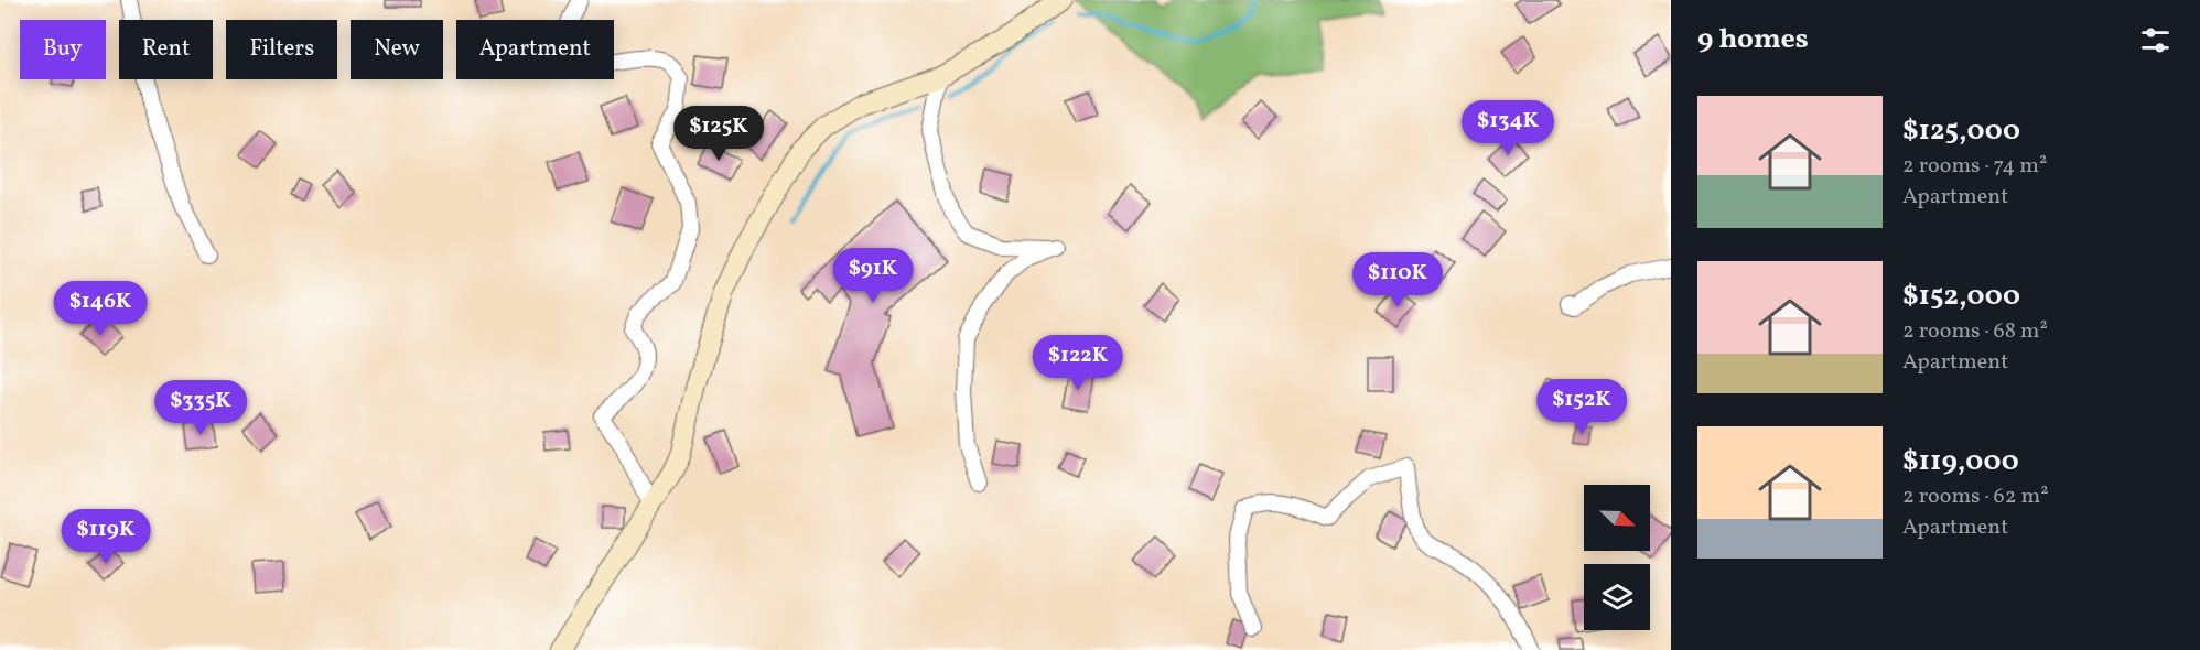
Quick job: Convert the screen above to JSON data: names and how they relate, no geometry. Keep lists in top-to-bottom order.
{
  "north": "bottom right",
  "page": {
    "heading": "9 homes",
    "chip": [
      "Buy",
      "Rent",
      "Filters",
      "New",
      "Apartment"
    ],
    "list": [
      {
        "name": "$125,000",
        "note": "2 rooms · 74 m² · Apartment"
      },
      {
        "name": "$152,000",
        "note": "2 rooms · 68 m² · Apartment"
      },
      {
        "name": "$119,000",
        "note": "2 rooms · 62 m² · Apartment"
      }
    ],
    "price": [
      "$134K",
      "$125K",
      "$91K",
      "$110K",
      "$146K",
      "$122K",
      "$152K",
      "$335K",
      "$119K"
    ]
  }
}
